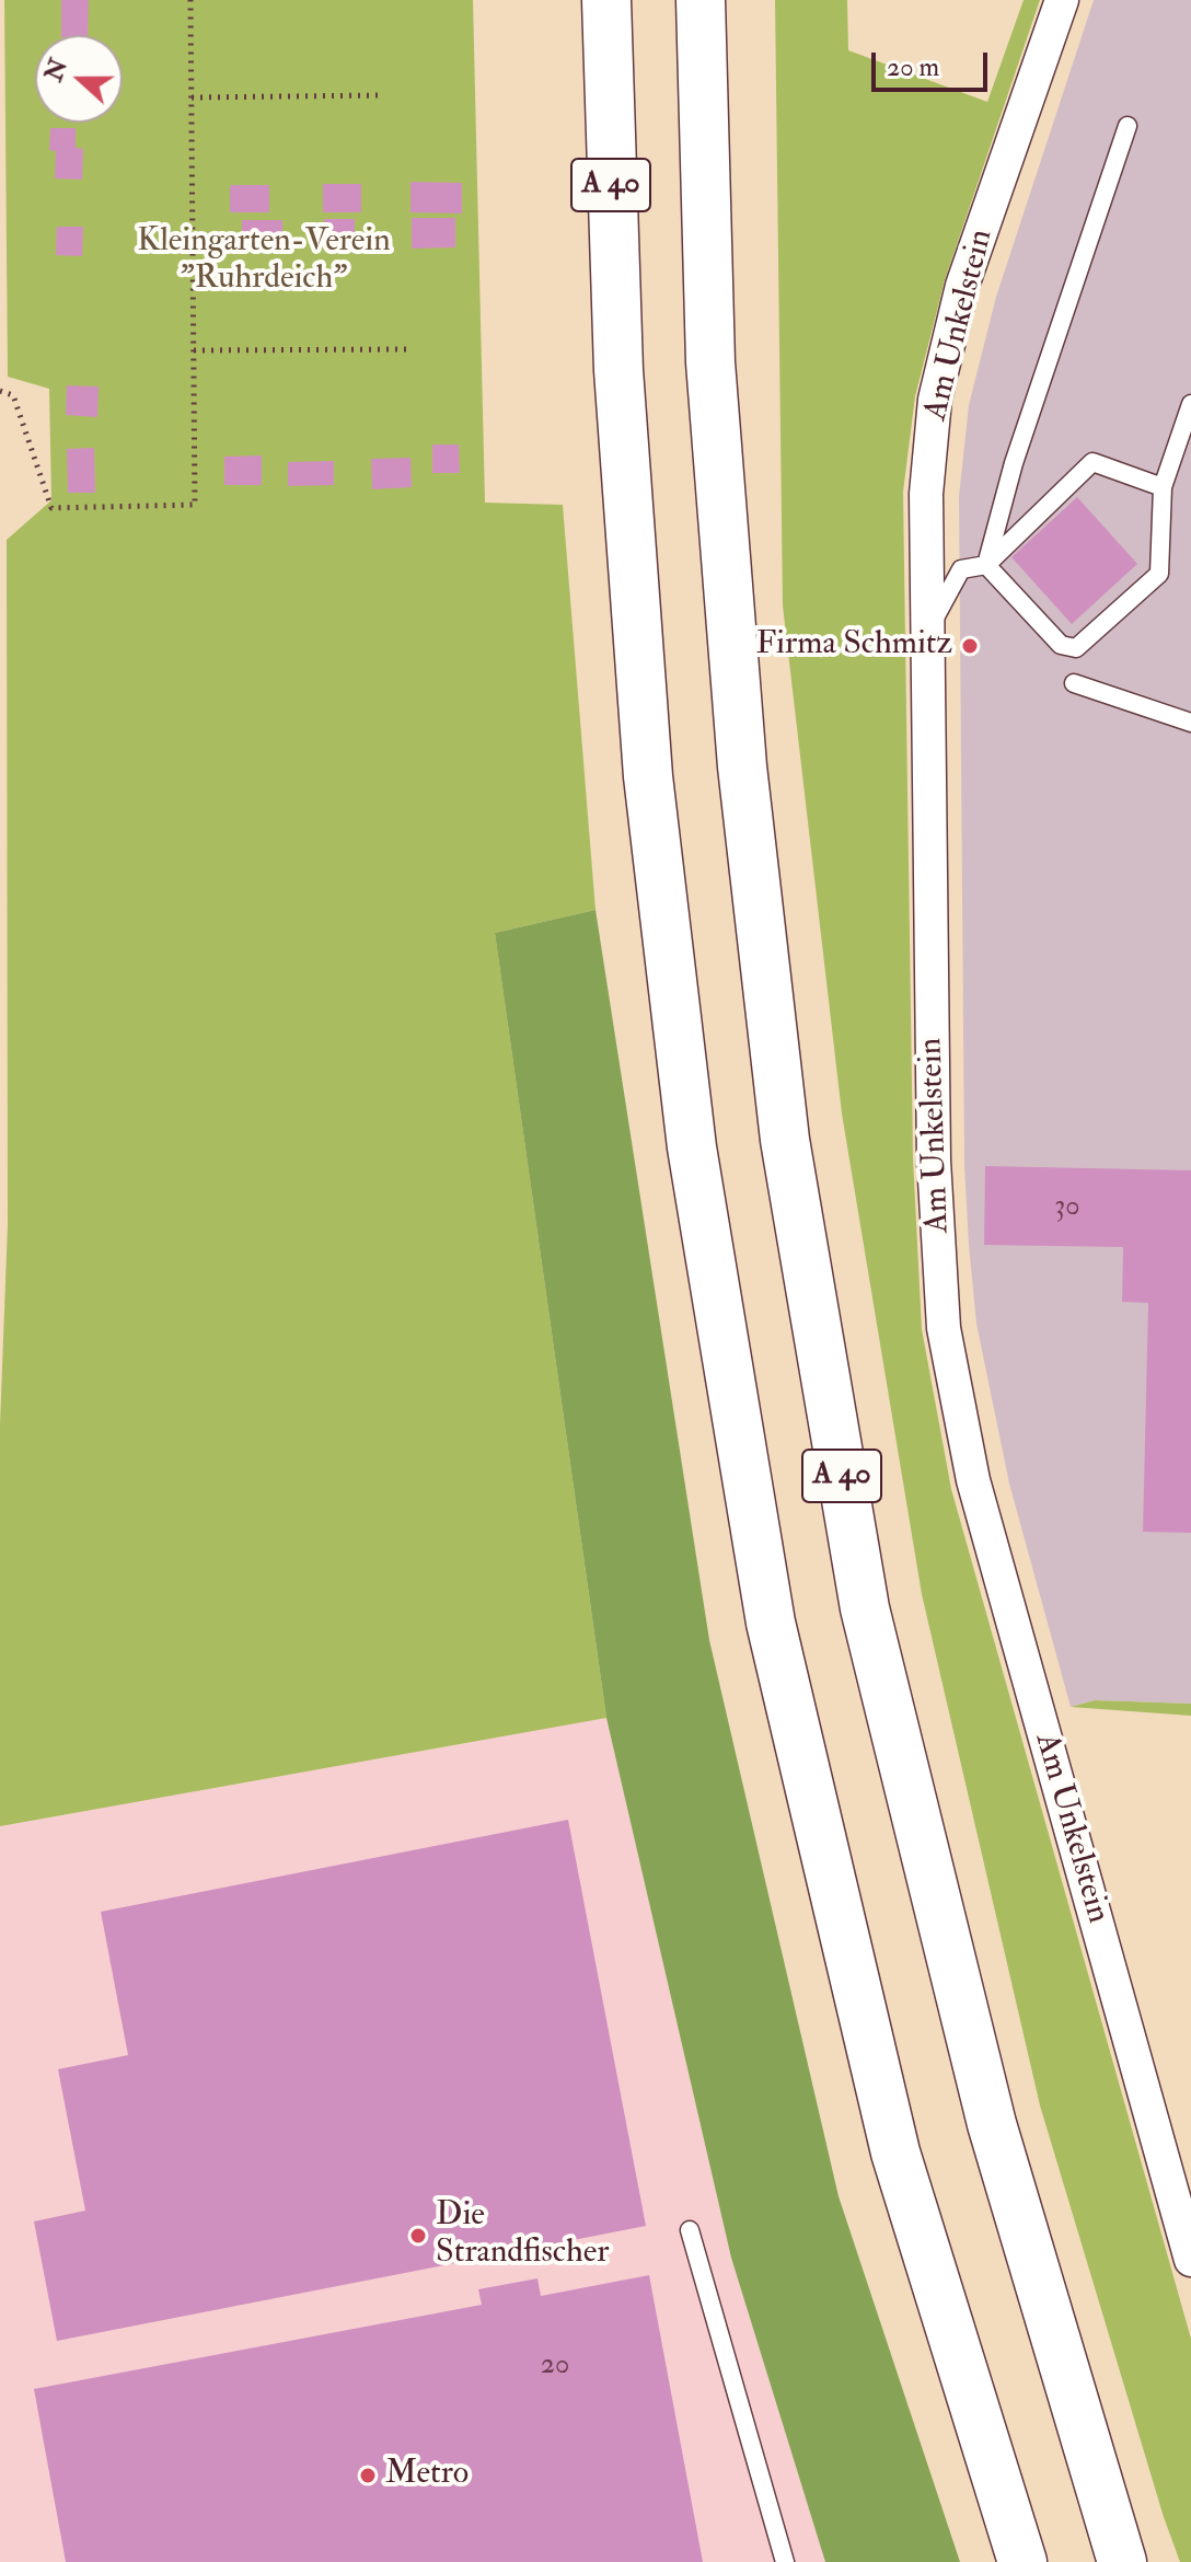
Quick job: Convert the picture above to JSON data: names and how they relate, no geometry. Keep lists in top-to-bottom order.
{
  "streets": {
    "highway": ["A 40"],
    "street": ["Am Unkelstein"]
  },
  "parks": ["Kleingarten-Verein \"Ruhrdeich\""],
  "places": ["Firma Schmitz", "Die Strandfischer", "Metro"],
  "house_numbers": ["30", "20"],
  "scale_bar": "20 m",
  "north": "left"
}
